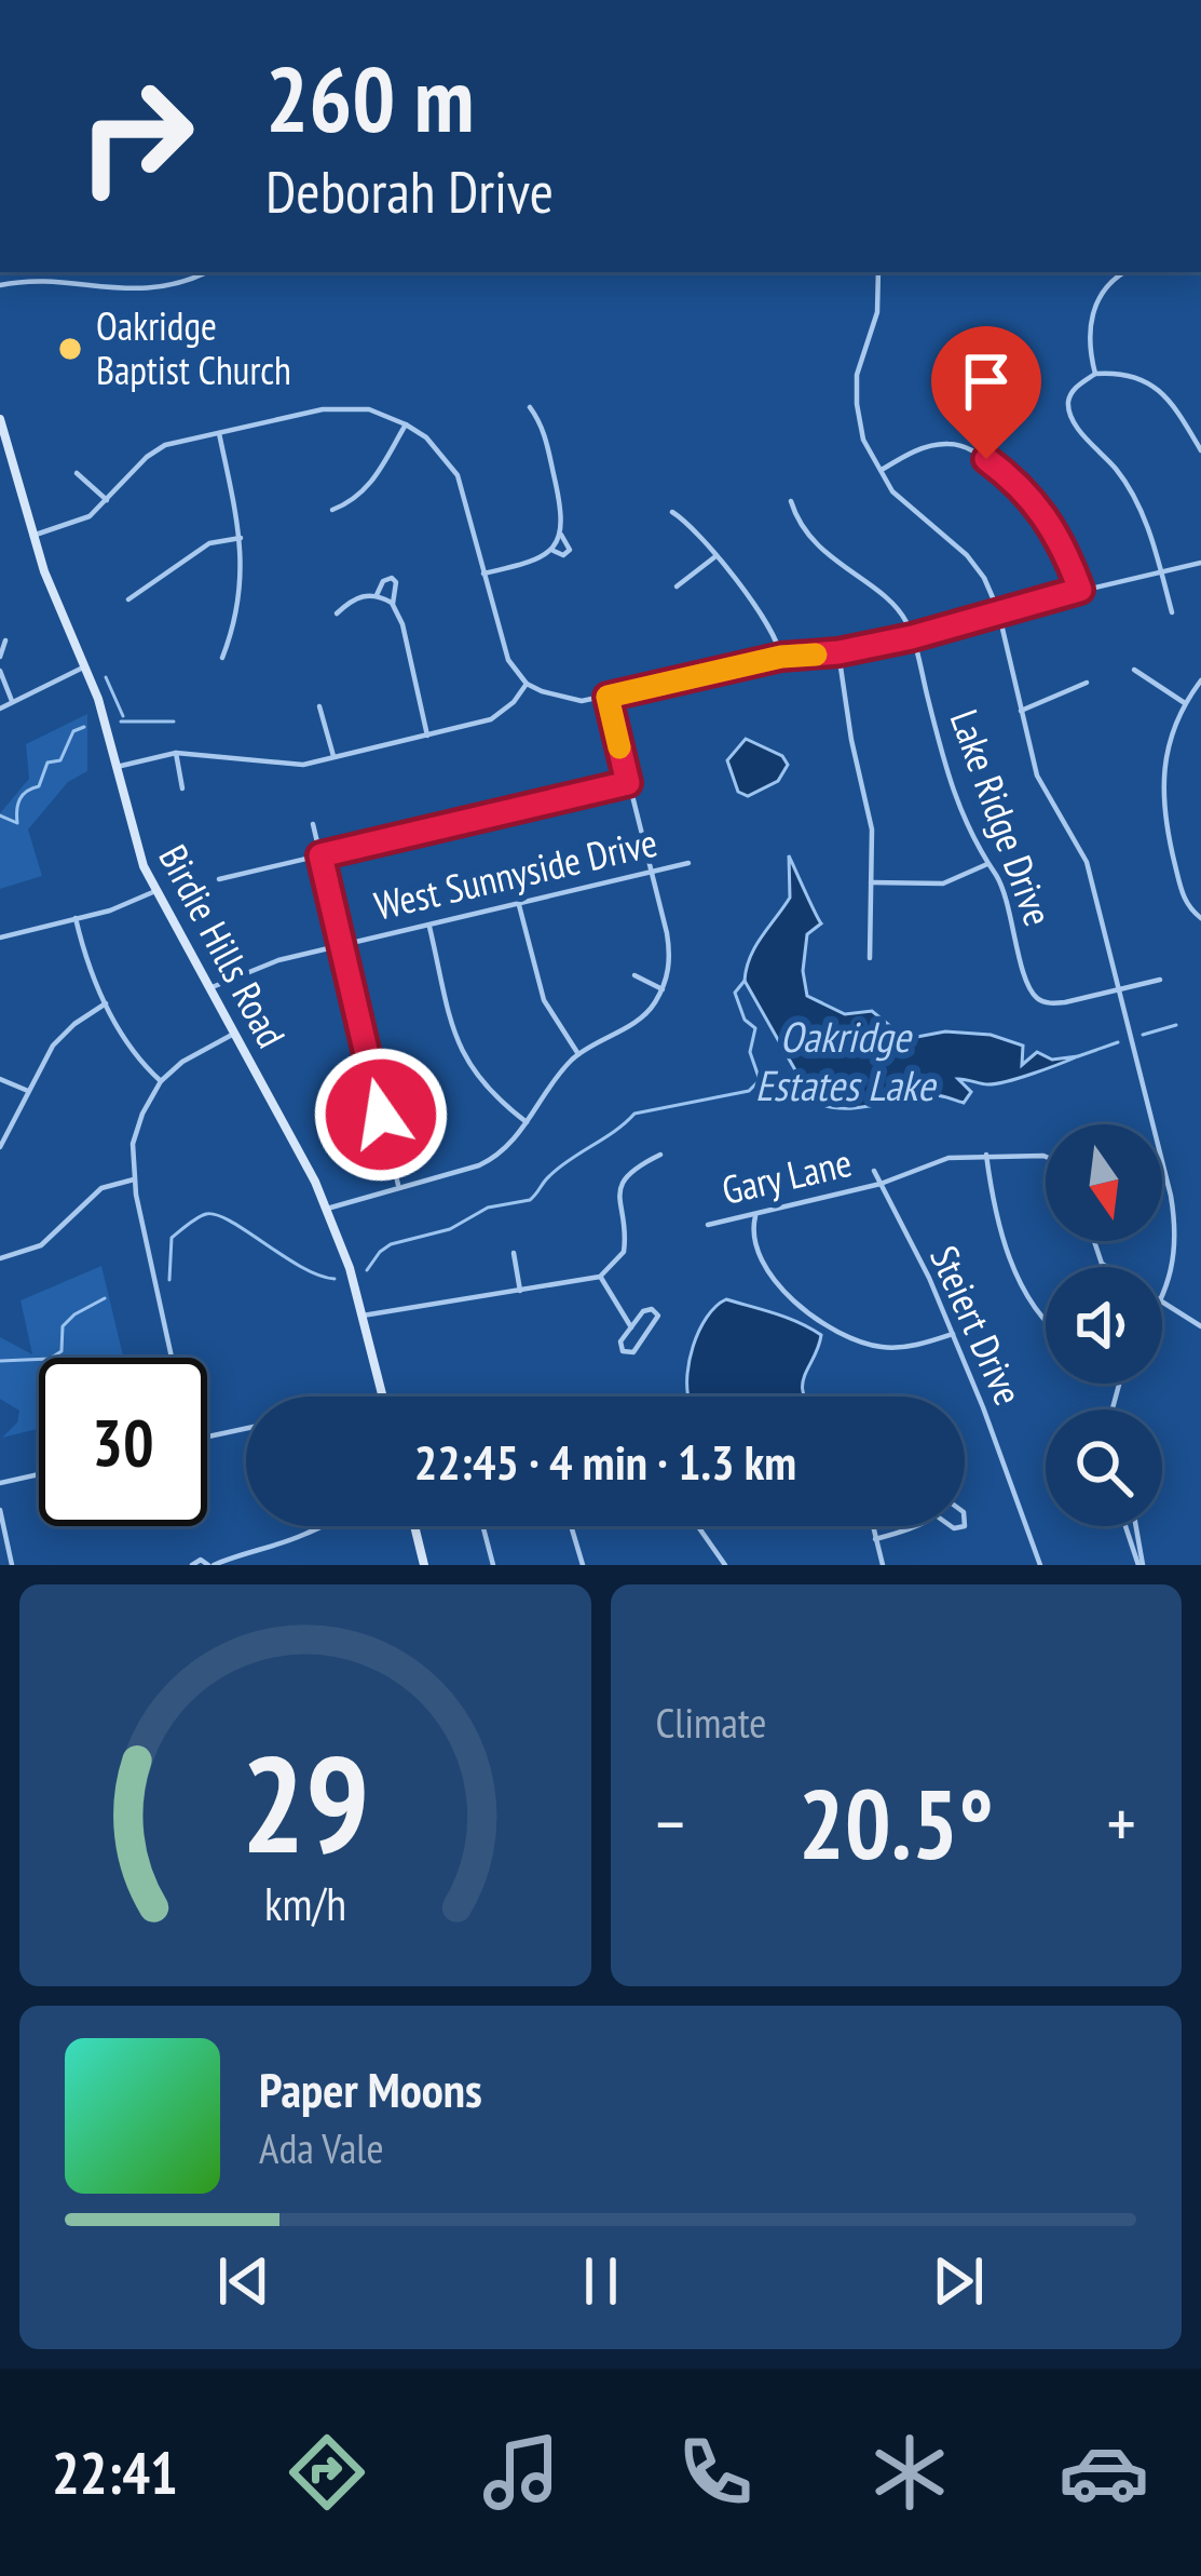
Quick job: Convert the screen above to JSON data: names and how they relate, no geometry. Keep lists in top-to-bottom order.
{
  "streets": {
    "main road": ["Birdie Hills Road"],
    "street": [
      "Lake Ridge Drive",
      "West Sunnyside Drive",
      "Gary Lane",
      "Steiert Drive"
    ]
  },
  "crossings": [
    ["West Sunnyside Drive", "Birdie Hills Road"],
    ["Gary Lane", "Steiert Drive"]
  ],
  "water": ["Oakridge Estates Lake"],
  "places": ["Oakridge Baptist Church"],
  "north": "bottom",
  "page": {
    "turn": ["260 m", "Deborah Drive"],
    "limit": "30",
    "trip": "22:45 · 4 min · 1.3 km",
    "tile": "Climate",
    "heat": ["−", "20.5°", "+"],
    "song": ["Paper Moons", "Ada Vale"],
    "tabs": "22:41",
    "gauge": ["29", "km/h"]
  }
}
